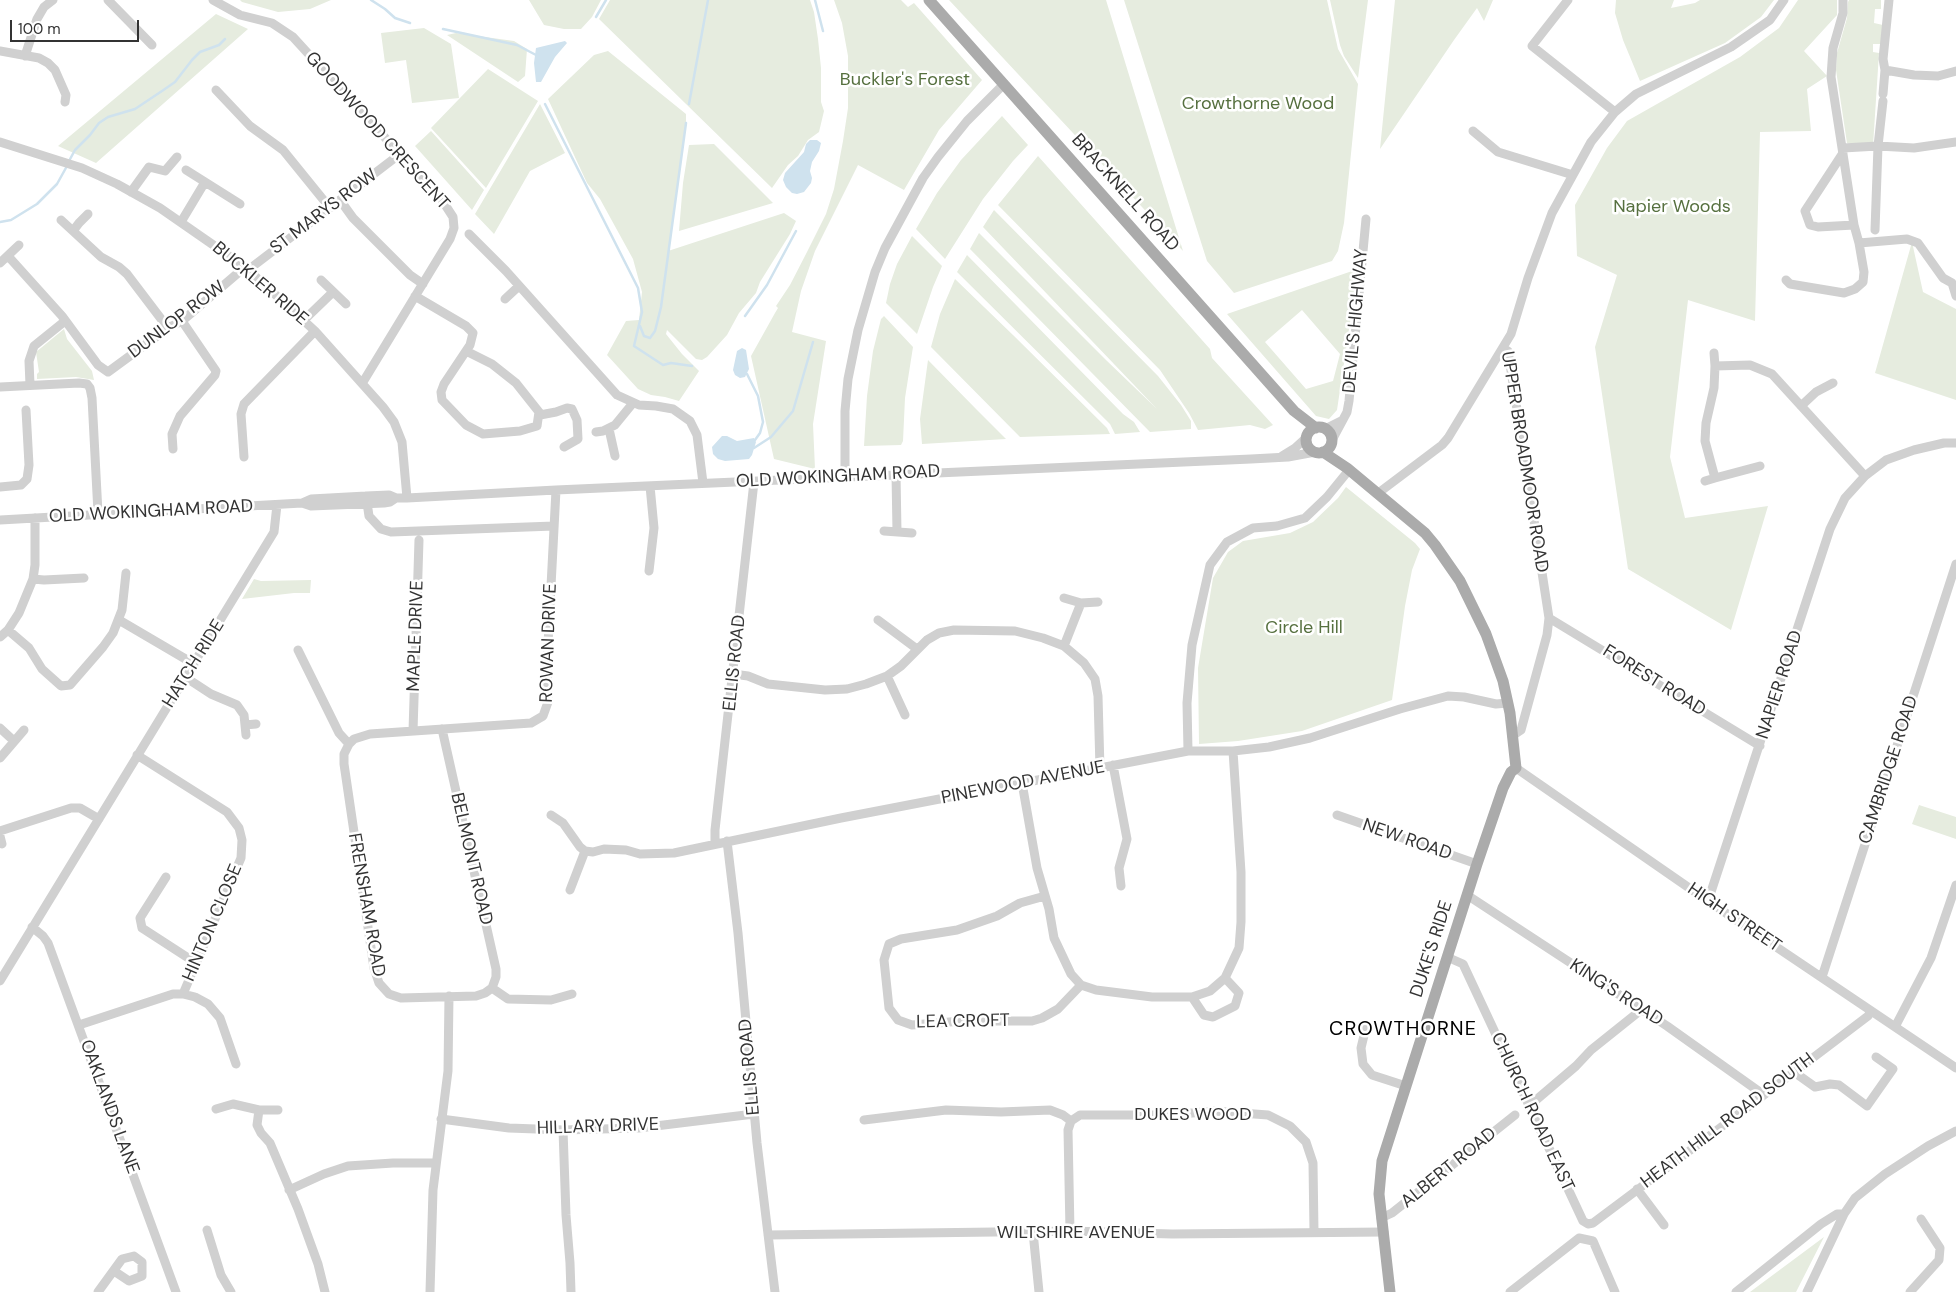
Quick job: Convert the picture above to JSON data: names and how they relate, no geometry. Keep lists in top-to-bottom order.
{
  "streets": {
    "main road": ["BRACKNELL ROAD", "DUKE'S RIDE"],
    "street": [
      "GOODWOOD CRESCENT",
      "ST MARYS ROW",
      "BUCKLER RIDE",
      "DUNLOP ROW",
      "DEVIL'S HIGHWAY",
      "UPPER BROADMOOR ROAD",
      "OLD WOKINGHAM ROAD",
      "MAPLE DRIVE",
      "ROWAN DRIVE",
      "ELLIS ROAD",
      "HATCH RIDE",
      "FOREST ROAD",
      "NAPIER ROAD",
      "CAMBRIDGE ROAD",
      "PINEWOOD AVENUE",
      "NEW ROAD",
      "BELMONT ROAD",
      "FRENSHAM ROAD",
      "HIGH STREET",
      "HINTON CLOSE",
      "KING'S ROAD",
      "LEA CROFT",
      "OAKLANDS LANE",
      "CHURCH ROAD EAST",
      "DUKES WOOD",
      "HEATH HILL ROAD SOUTH",
      "HILLARY DRIVE",
      "ALBERT ROAD",
      "WILTSHIRE AVENUE"
    ]
  },
  "crossings": [
    ["GOODWOOD CRESCENT", "ST MARYS ROW"],
    ["GOODWOOD CRESCENT", "BUCKLER RIDE"],
    ["ST MARYS ROW", "BUCKLER RIDE"],
    ["ST MARYS ROW", "DUNLOP ROW"],
    ["BUCKLER RIDE", "DUNLOP ROW"],
    ["BUCKLER RIDE", "OLD WOKINGHAM ROAD"],
    ["DEVIL'S HIGHWAY", "OLD WOKINGHAM ROAD"],
    ["UPPER BROADMOOR ROAD", "FOREST ROAD"],
    ["OLD WOKINGHAM ROAD", "ROWAN DRIVE"],
    ["OLD WOKINGHAM ROAD", "ELLIS ROAD"],
    ["OLD WOKINGHAM ROAD", "HATCH RIDE"],
    ["MAPLE DRIVE", "ROWAN DRIVE"],
    ["ROWAN DRIVE", "BELMONT ROAD"],
    ["ROWAN DRIVE", "FRENSHAM ROAD"],
    ["ELLIS ROAD", "PINEWOOD AVENUE"],
    ["ELLIS ROAD", "HILLARY DRIVE"],
    ["ELLIS ROAD", "WILTSHIRE AVENUE"],
    ["HATCH RIDE", "HINTON CLOSE"],
    ["HATCH RIDE", "OAKLANDS LANE"],
    ["FOREST ROAD", "NAPIER ROAD"],
    ["NAPIER ROAD", "HIGH STREET"],
    ["CAMBRIDGE ROAD", "HIGH STREET"],
    ["NEW ROAD", "DUKE'S RIDE"],
    ["BELMONT ROAD", "FRENSHAM ROAD"],
    ["HIGH STREET", "DUKE'S RIDE"],
    ["HIGH STREET", "HEATH HILL ROAD SOUTH"],
    ["DUKE'S RIDE", "KING'S ROAD"],
    ["DUKE'S RIDE", "CHURCH ROAD EAST"],
    ["DUKE'S RIDE", "ALBERT ROAD"],
    ["DUKE'S RIDE", "WILTSHIRE AVENUE"],
    ["KING'S ROAD", "HEATH HILL ROAD SOUTH"],
    ["CHURCH ROAD EAST", "HEATH HILL ROAD SOUTH"],
    ["DUKES WOOD", "WILTSHIRE AVENUE"]
  ],
  "districts": ["CROWTHORNE"],
  "parks": [
    "Buckler's Forest",
    "Crowthorne Wood",
    "Napier Woods",
    "Circle Hill"
  ],
  "scale_bar": "100 m"
}
